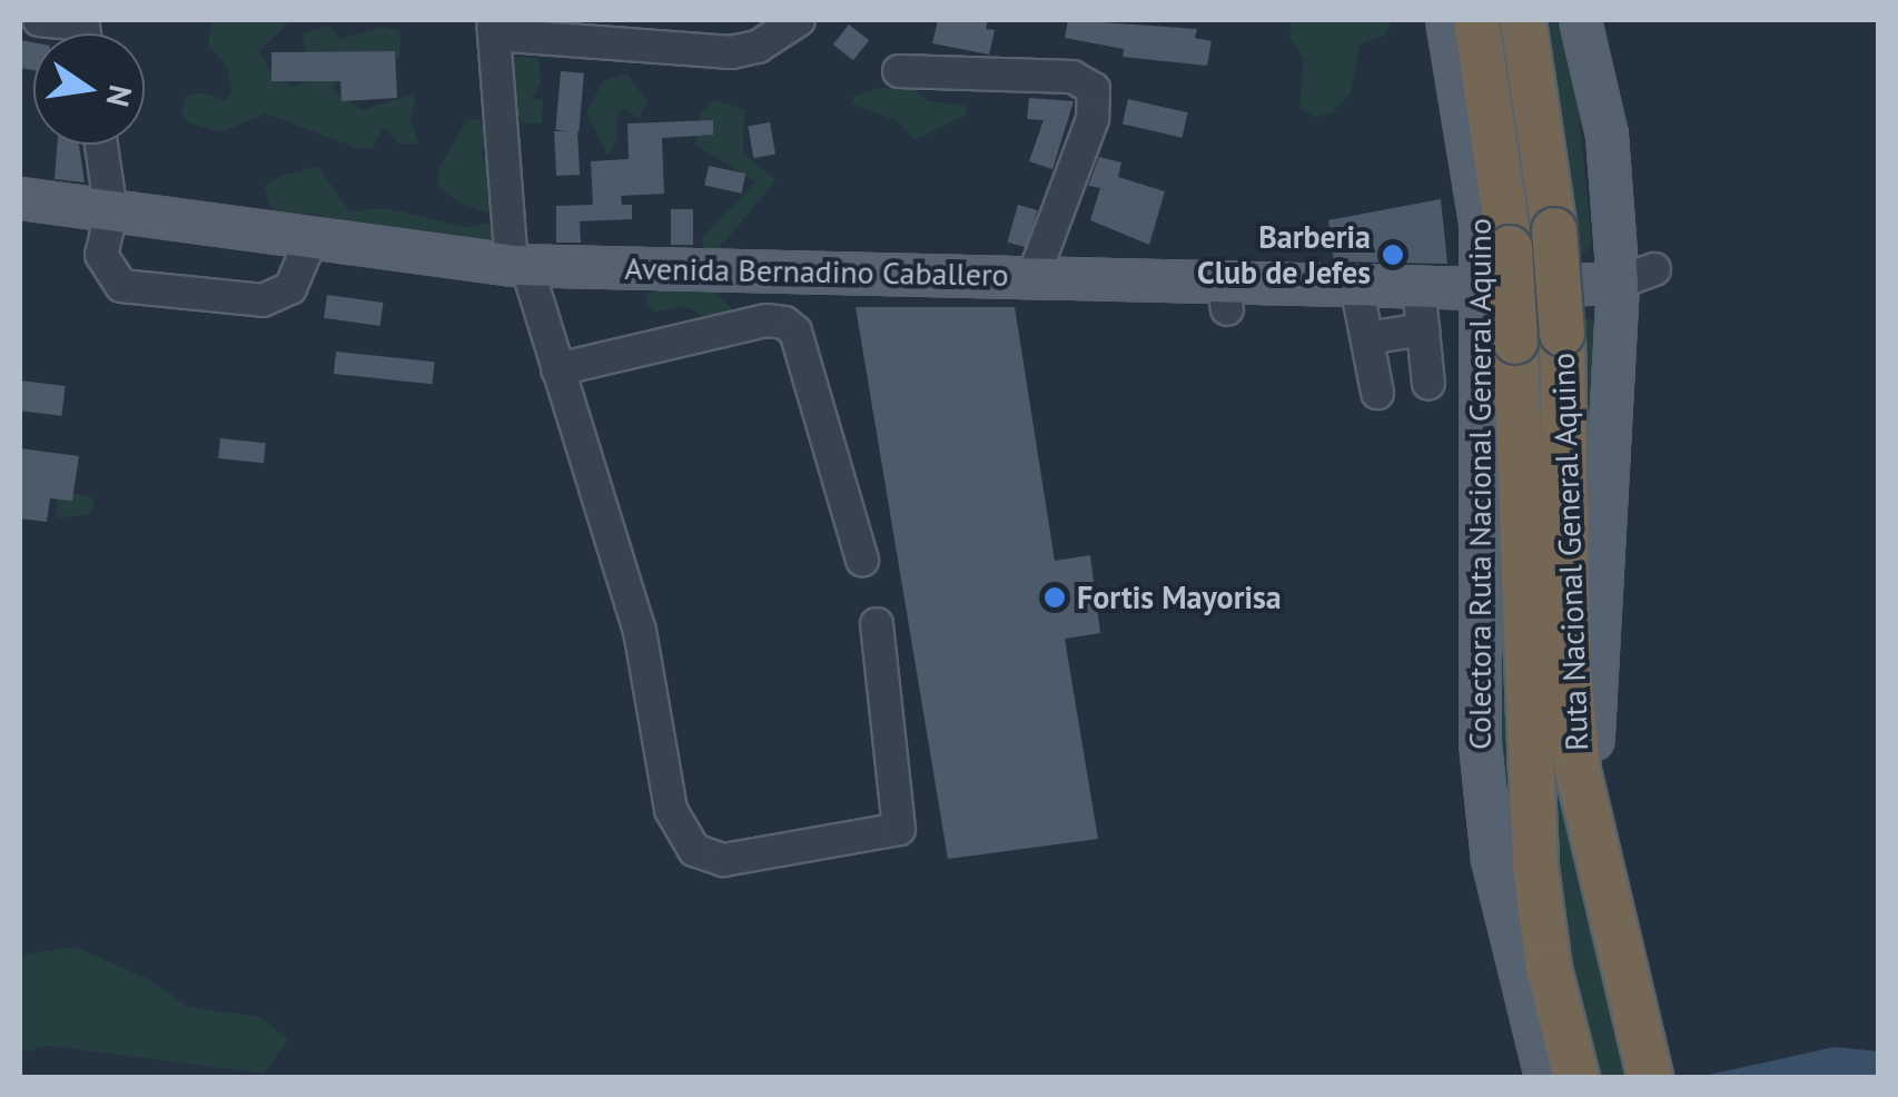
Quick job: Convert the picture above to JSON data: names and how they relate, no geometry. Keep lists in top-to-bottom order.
{
  "streets": {
    "highway": ["Ruta Nacional General Aquino"],
    "main road": ["Avenida Bernadino Caballero", "Colectora Ruta Nacional General Aquino"]
  },
  "crossings": [
    ["Avenida Bernadino Caballero", "Colectora Ruta Nacional General Aquino"]
  ],
  "places": ["Barberia Club de Jefes", "Fortis Mayorisa"],
  "north": "right"
}
